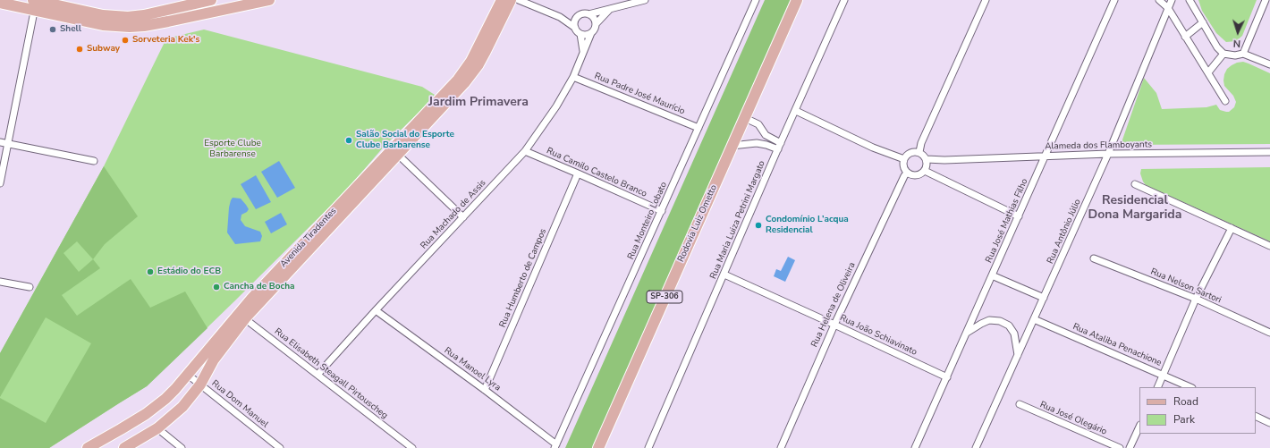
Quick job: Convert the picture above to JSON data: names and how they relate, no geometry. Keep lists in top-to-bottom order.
{
  "streets": {
    "main road": ["Rodovia Luiz Ometto", "Avenida Tiradentes", "SP-306"],
    "street": [
      "Rua Padre José Maurício",
      "Alameda dos Flamboyants",
      "Rua Camilo Castelo Branco",
      "Rua Machado de Assis",
      "Rua Maria Luiza Petrini Margato",
      "Rua Monteiro Lobato",
      "Rua José Mathias Filho",
      "Rua Antônio Júlio",
      "Rua Humberto de Campos",
      "Rua Nelson Sartori",
      "Rua Helena de Oliveira",
      "Rua João Schiavinato",
      "Rua Ataliba Penachione",
      "Rua Manoel Lyra",
      "Rua Elisabeth Steagall Pirtouscheg",
      "Rua Dom Manuel",
      "Rua José Olegário"
    ]
  },
  "crossings": [
    ["Rua Padre José Maurício", "Rua Machado de Assis"],
    ["Rua Padre José Maurício", "Rua Monteiro Lobato"],
    ["Alameda dos Flamboyants", "Rua José Mathias Filho"],
    ["Alameda dos Flamboyants", "Rua Antônio Júlio"],
    ["Alameda dos Flamboyants", "Rua Helena de Oliveira"],
    ["Rua Camilo Castelo Branco", "Rua Machado de Assis"],
    ["Rua Camilo Castelo Branco", "Rua Monteiro Lobato"],
    ["Rua Camilo Castelo Branco", "Rua Humberto de Campos"],
    ["Rua Machado de Assis", "Rua Manoel Lyra"],
    ["Rua Machado de Assis", "Rua Elisabeth Steagall Pirtouscheg"],
    ["Rua Maria Luiza Petrini Margato", "Rua João Schiavinato"],
    ["Rua Monteiro Lobato", "Rua Manoel Lyra"],
    ["Rua José Mathias Filho", "Rua João Schiavinato"],
    ["Rua Antônio Júlio", "Rua Ataliba Penachione"],
    ["Avenida Tiradentes", "Rua Elisabeth Steagall Pirtouscheg"],
    ["Avenida Tiradentes", "Rua Dom Manuel"],
    ["Rua Humberto de Campos", "Rua Manoel Lyra"],
    ["Rua Helena de Oliveira", "Rua João Schiavinato"]
  ],
  "districts": ["Jardim Primavera", "Residencial Dona Margarida"],
  "parks": ["Esporte Clube Barbarense"],
  "places": [
    "Shell",
    "Sorveteria Kek's",
    "Subway",
    "Salão Social do Esporte Clube Barbarense",
    "Condomínio L’acqua Residencial",
    "Estádio do ECB",
    "Cancha de Bocha"
  ],
  "legend": ["Road", "Park"],
  "north": "bottom"
}
